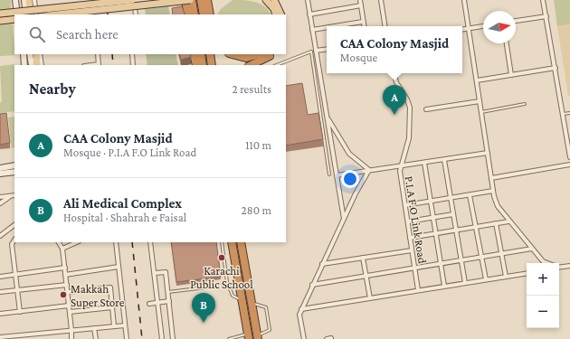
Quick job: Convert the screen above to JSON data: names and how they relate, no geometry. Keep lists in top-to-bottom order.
{
  "streets": {
    "street": ["P.I.A F.O Link Road"]
  },
  "places": ["Karachi Public School", "Makkah Super Store"],
  "north": "right",
  "page": {
    "search": "Search here",
    "popup": ["CAA Colony Masjid", "Mosque"],
    "heading": ["Nearby", "2 results"],
    "pins": ["A", "B"],
    "list": [
      {
        "mark": "A",
        "name": "CAA Colony Masjid",
        "note": "Mosque · P.I.A F.O Link Road",
        "value": "110 m"
      },
      {
        "mark": "B",
        "name": "Ali Medical Complex",
        "note": "Hospital · Shahrah e Faisal",
        "value": "280 m"
      }
    ],
    "map_buttons": ["+", "−"]
  }
}
